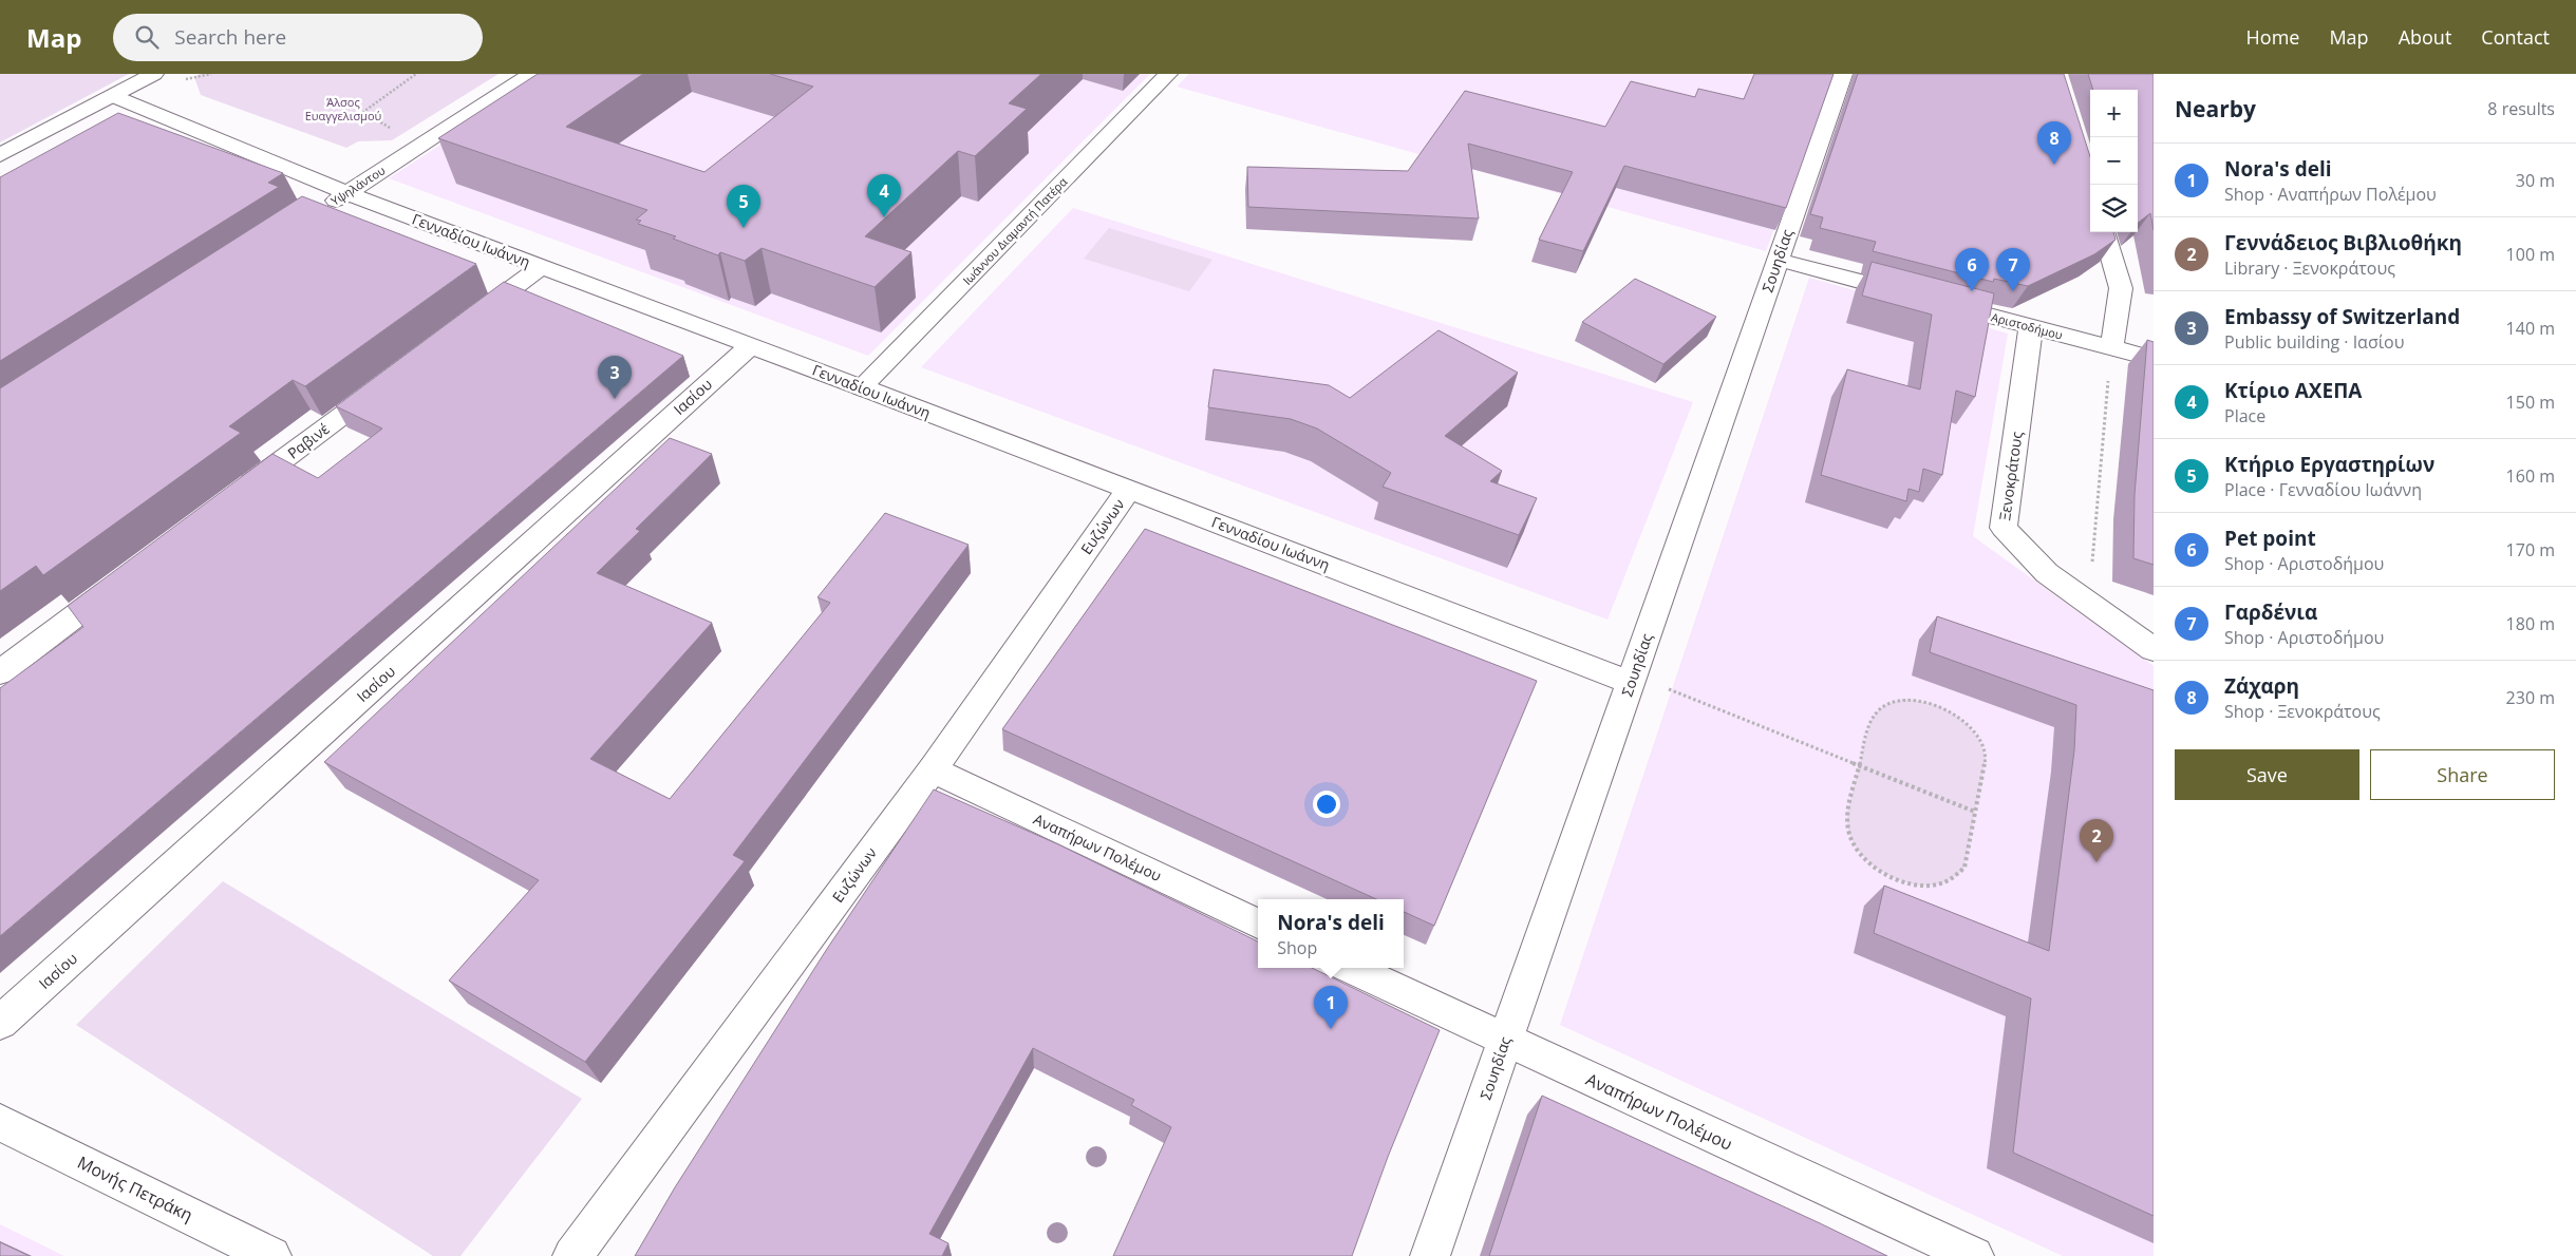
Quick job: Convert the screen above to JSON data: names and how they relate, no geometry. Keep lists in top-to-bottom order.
{
  "streets": {
    "street": [
      "Υψηλάντου",
      "Ιωάννου Διαμαντή Πατέρα",
      "Γενναδίου Ιωάννη",
      "Σουηδίας",
      "Αριστοδήμου",
      "Ιασίου",
      "Ραβινέ",
      "Ξενοκράτους",
      "Ευζώνων",
      "Αναπήρων Πολέμου",
      "Μονής Πετράκη"
    ]
  },
  "crossings": [
    ["Υψηλάντου", "Γενναδίου Ιωάννη"],
    ["Ιωάννου Διαμαντή Πατέρα", "Γενναδίου Ιωάννη"],
    ["Γενναδίου Ιωάννη", "Σουηδίας"],
    ["Γενναδίου Ιωάννη", "Ιασίου"],
    ["Γενναδίου Ιωάννη", "Ευζώνων"],
    ["Σουηδίας", "Αριστοδήμου"],
    ["Σουηδίας", "Αναπήρων Πολέμου"],
    ["Αριστοδήμου", "Ξενοκράτους"],
    ["Ευζώνων", "Αναπήρων Πολέμου"]
  ],
  "parks": ["Άλσος Ευαγγελισμού"],
  "page": {
    "header": "Map",
    "search": "Search here",
    "nav": [
      "Home",
      "Map",
      "About",
      "Contact"
    ],
    "heading": ["Nearby", "8 results"],
    "map_buttons": ["+", "−"],
    "pins": [
      "8",
      "4",
      "5",
      "6",
      "7",
      "3",
      "2",
      "1"
    ],
    "list": [
      {
        "mark": "1",
        "name": "Nora's deli",
        "note": "Shop · Αναπήρων Πολέμου",
        "value": "30 m"
      },
      {
        "mark": "2",
        "name": "Γεννάδειος Βιβλιοθήκη",
        "note": "Library · Ξενοκράτους",
        "value": "100 m"
      },
      {
        "mark": "3",
        "name": "Embassy of Switzerland",
        "note": "Public building · Ιασίου",
        "value": "140 m"
      },
      {
        "mark": "4",
        "name": "Κτίριο ΑΧΕΠΑ",
        "note": "Place",
        "value": "150 m"
      },
      {
        "mark": "5",
        "name": "Κτήριο Εργαστηρίων",
        "note": "Place · Γενναδίου Ιωάννη",
        "value": "160 m"
      },
      {
        "mark": "6",
        "name": "Pet point",
        "note": "Shop · Αριστοδήμου",
        "value": "170 m"
      },
      {
        "mark": "7",
        "name": "Γαρδένια",
        "note": "Shop · Αριστοδήμου",
        "value": "180 m"
      },
      {
        "mark": "8",
        "name": "Ζάχαρη",
        "note": "Shop · Ξενοκράτους",
        "value": "230 m"
      }
    ],
    "buttons": ["Save", "Share"],
    "popup": ["Nora's deli", "Shop"]
  }
}
